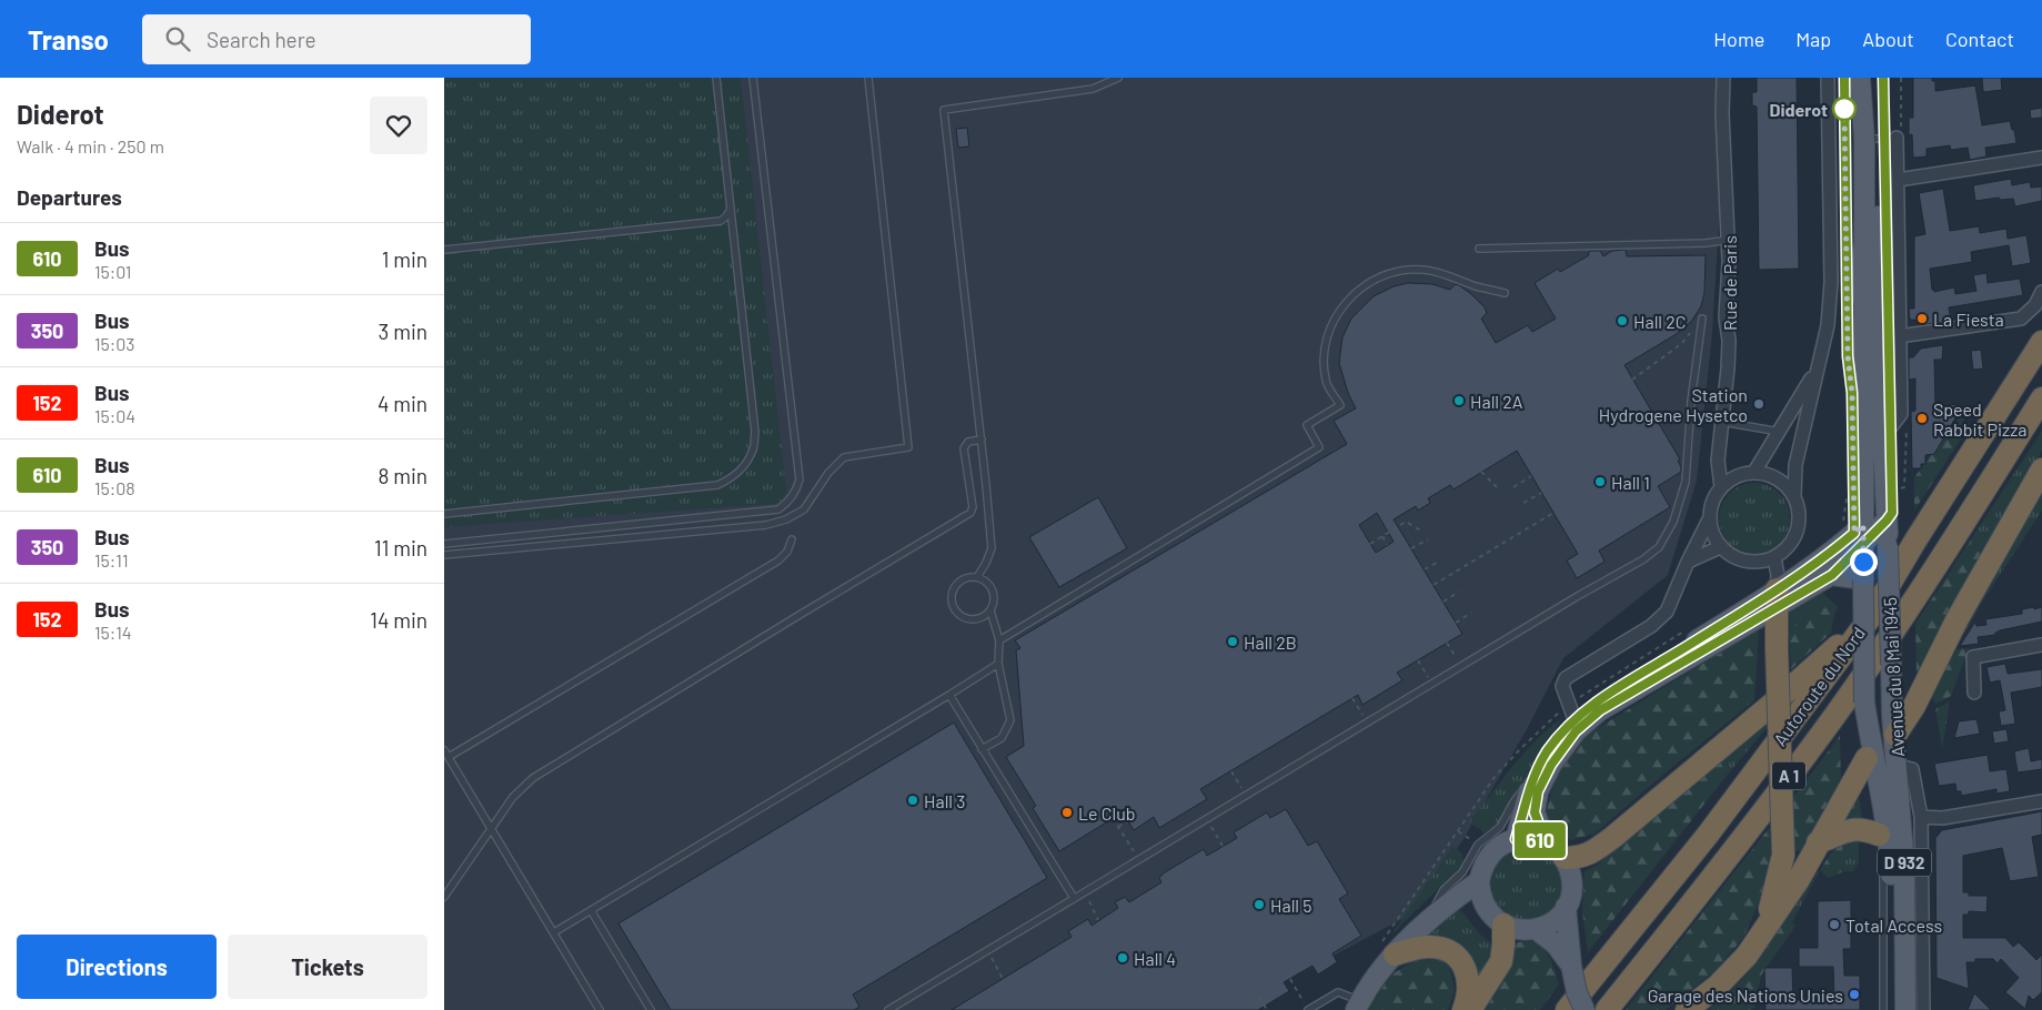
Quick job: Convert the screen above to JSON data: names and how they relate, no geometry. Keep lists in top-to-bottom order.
{
  "streets": {
    "highway": ["Autoroute du Nord", "A 1"],
    "main road": ["Avenue du 8 Mai 1945", "D 932"],
    "street": ["Rue de Paris"]
  },
  "places": [
    "Diderot",
    "La Fiesta",
    "Hall 2C",
    "Hall 2A",
    "Station Hydrogene Hysetco",
    "Speed Rabbit Pizza",
    "Hall 1",
    "Hall 2B",
    "Hall 3",
    "Le Club",
    "Hall 5",
    "Total Access",
    "Hall 4",
    "Garage des Nations Unies"
  ],
  "lines": ["bus line 610"],
  "page": {
    "header": "Transo",
    "search": "Search here",
    "nav": [
      "Home",
      "Map",
      "About",
      "Contact"
    ],
    "heading": [
      ["Diderot", "Walk · 4 min · 250 m"],
      "Departures"
    ],
    "on_map": "610",
    "list": [
      {
        "mark": "610",
        "name": "Bus",
        "note": "15:01",
        "value": "1 min"
      },
      {
        "mark": "350",
        "name": "Bus",
        "note": "15:03",
        "value": "3 min"
      },
      {
        "mark": "152",
        "name": "Bus",
        "note": "15:04",
        "value": "4 min"
      },
      {
        "mark": "610",
        "name": "Bus",
        "note": "15:08",
        "value": "8 min"
      },
      {
        "mark": "350",
        "name": "Bus",
        "note": "15:11",
        "value": "11 min"
      },
      {
        "mark": "152",
        "name": "Bus",
        "note": "15:14",
        "value": "14 min"
      }
    ],
    "buttons": ["Directions", "Tickets"]
  }
}
